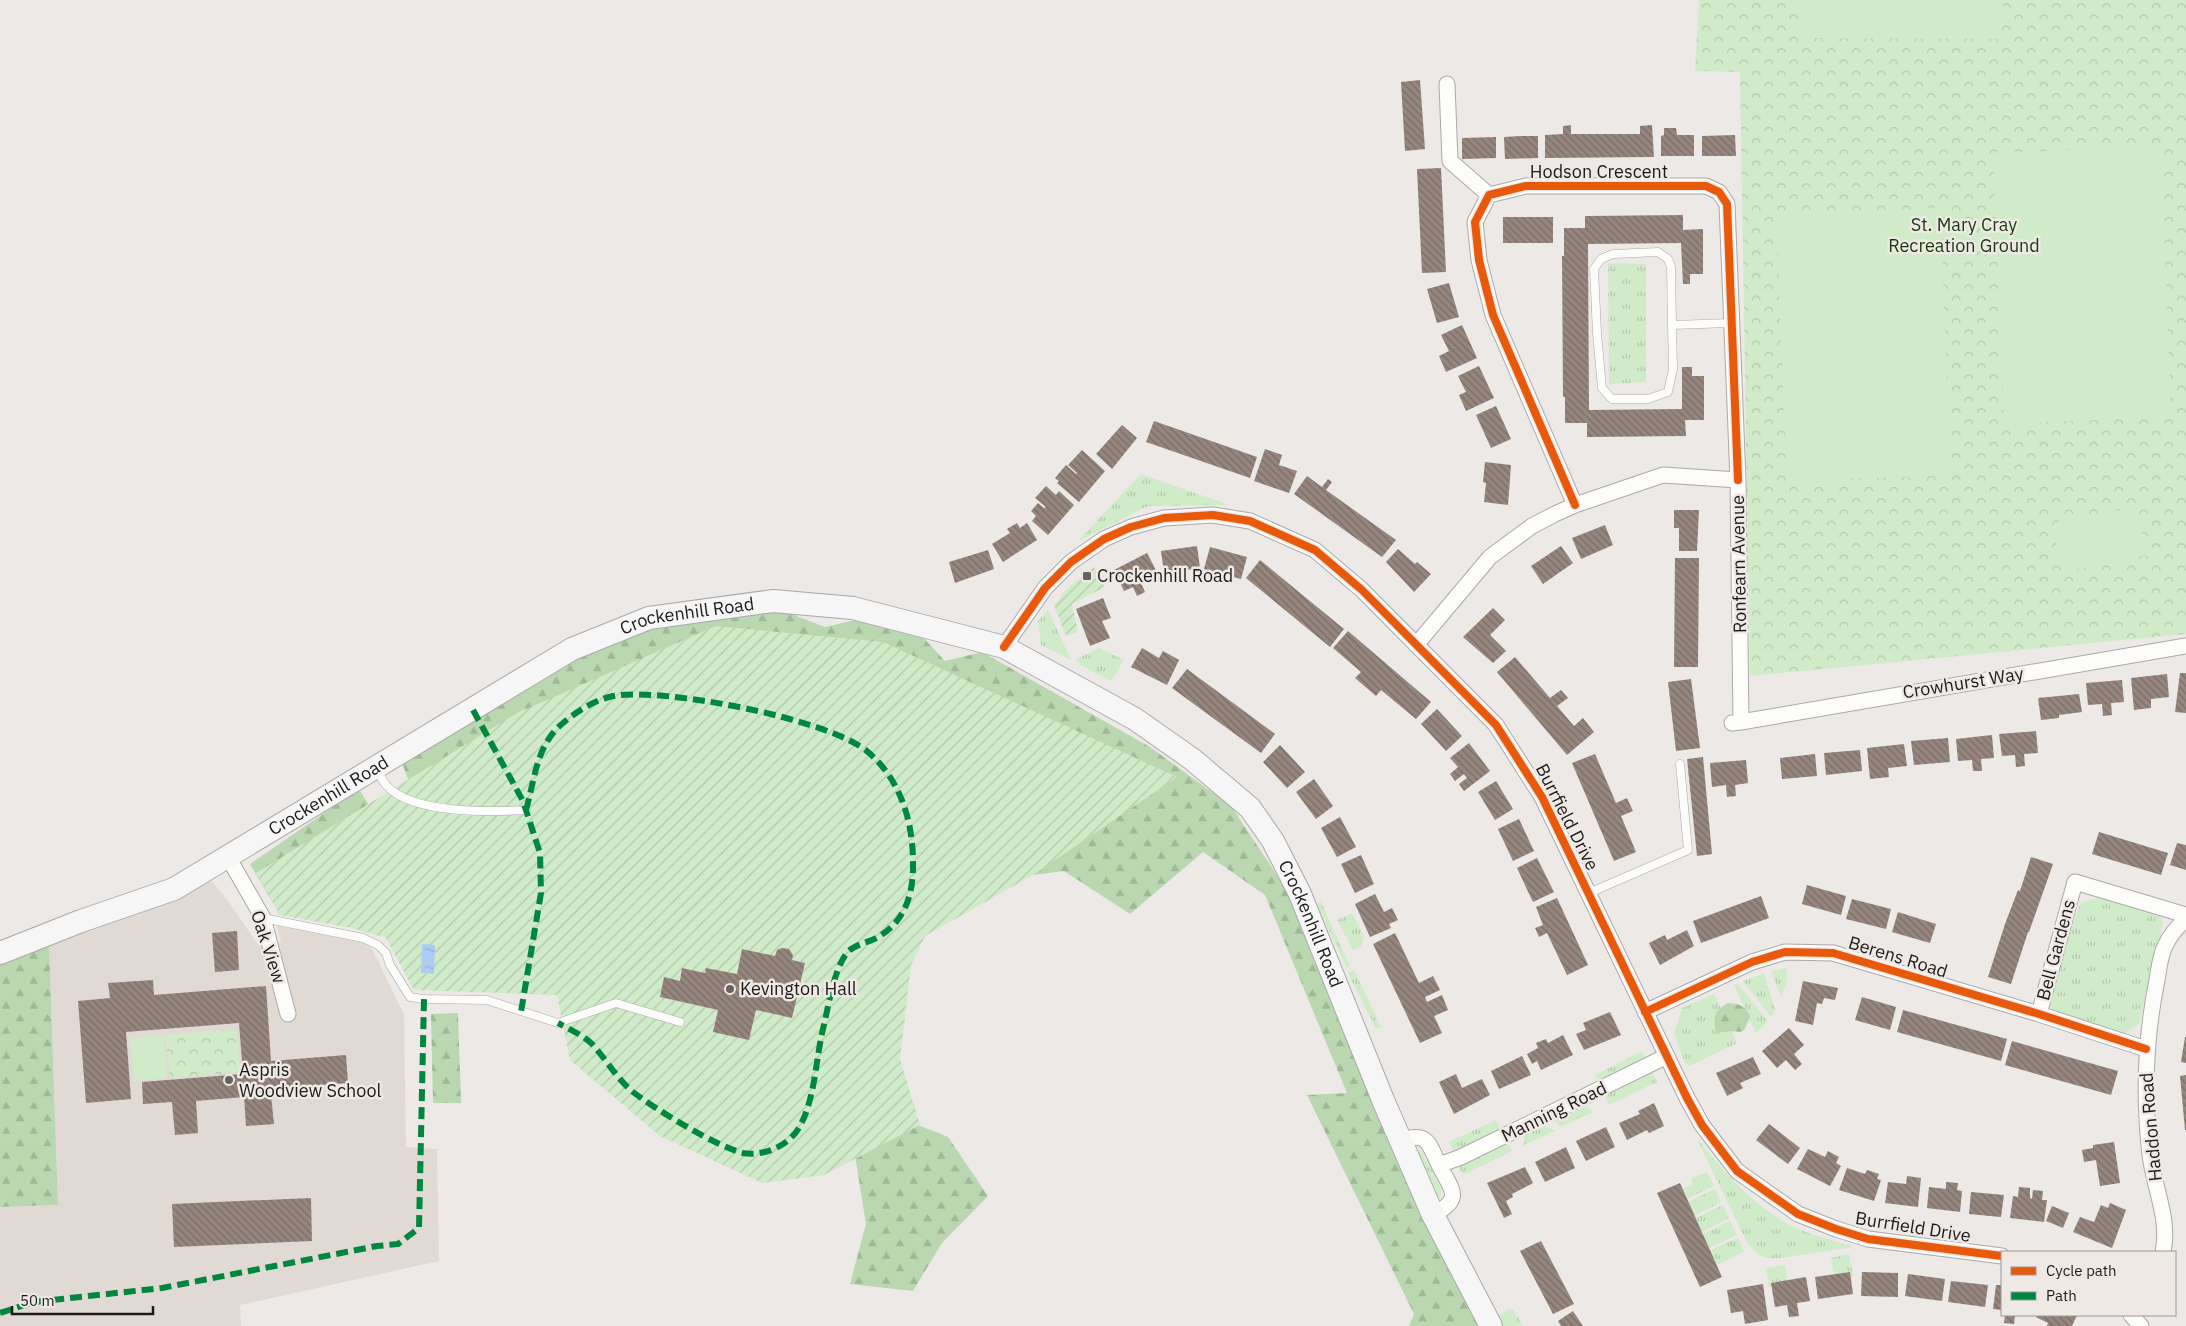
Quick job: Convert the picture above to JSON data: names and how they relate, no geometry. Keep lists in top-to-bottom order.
{
  "streets": {
    "main road": ["Crockenhill Road"],
    "street": [
      "Hodson Crescent",
      "Ronfearn Avenue",
      "Crowhurst Way",
      "Burrfield Drive",
      "Oak View",
      "Bell Gardens",
      "Berens Road",
      "Manning Road",
      "Haddon Road"
    ]
  },
  "crossings": [
    ["Hodson Crescent", "Ronfearn Avenue"],
    ["Ronfearn Avenue", "Crowhurst Way"],
    ["Ronfearn Avenue", "Burrfield Drive"],
    ["Crockenhill Road", "Burrfield Drive"],
    ["Crockenhill Road", "Oak View"],
    ["Burrfield Drive", "Berens Road"],
    ["Burrfield Drive", "Manning Road"],
    ["Bell Gardens", "Berens Road"],
    ["Berens Road", "Haddon Road"]
  ],
  "parks": ["St. Mary Cray Recreation Ground"],
  "places": {
    "transit": ["Crockenhill Road"],
    "other": ["Kevington Hall", "Aspris Woodview School"]
  },
  "legend": ["Cycle path", "Path"],
  "scale_bar": "50 m"
}
